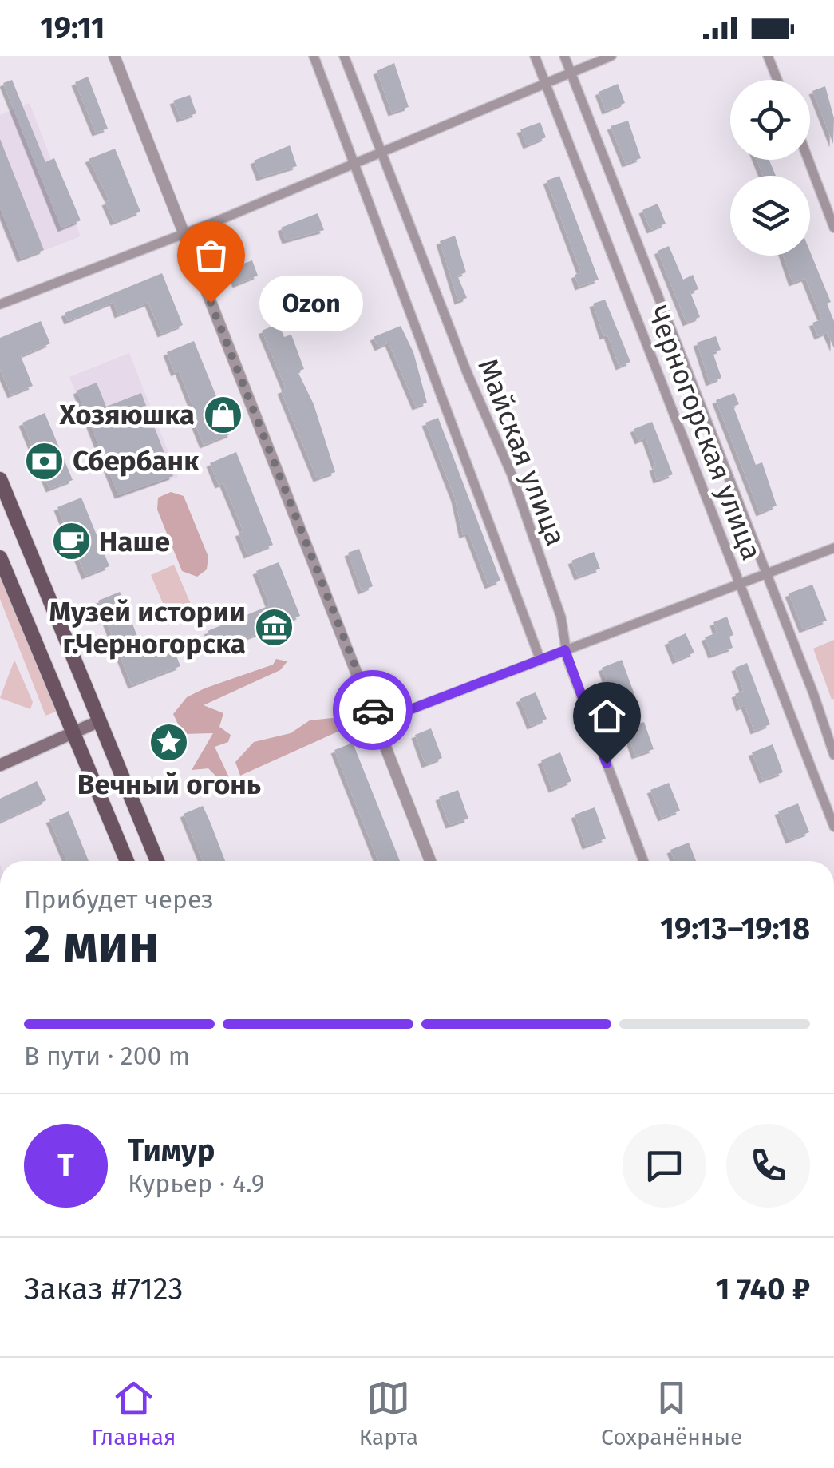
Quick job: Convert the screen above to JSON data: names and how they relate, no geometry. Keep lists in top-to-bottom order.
{
  "streets": {
    "street": ["Черногорская улица", "Майская улица"]
  },
  "places": {
    "other": ["Ozon"],
    "shop": ["Хозяюшка"],
    "bank": ["Сбербанк"],
    "cafe": ["Наше"],
    "museum": ["Музей истории г.Черногорска"],
    "place": ["Вечный огонь"]
  },
  "page": {
    "status": "19:11",
    "bubble": "Ozon",
    "heading": ["2 мин", "Прибудет через", "19:13–19:18"],
    "panel": [
      "Тимур",
      "Курьер · 4.9",
      "Заказ #7123",
      "1 740 ₽"
    ],
    "bar": "В пути · 200 m",
    "round": "Т",
    "tabs": ["Главная", "Карта", "Сохранённые"]
  }
}
